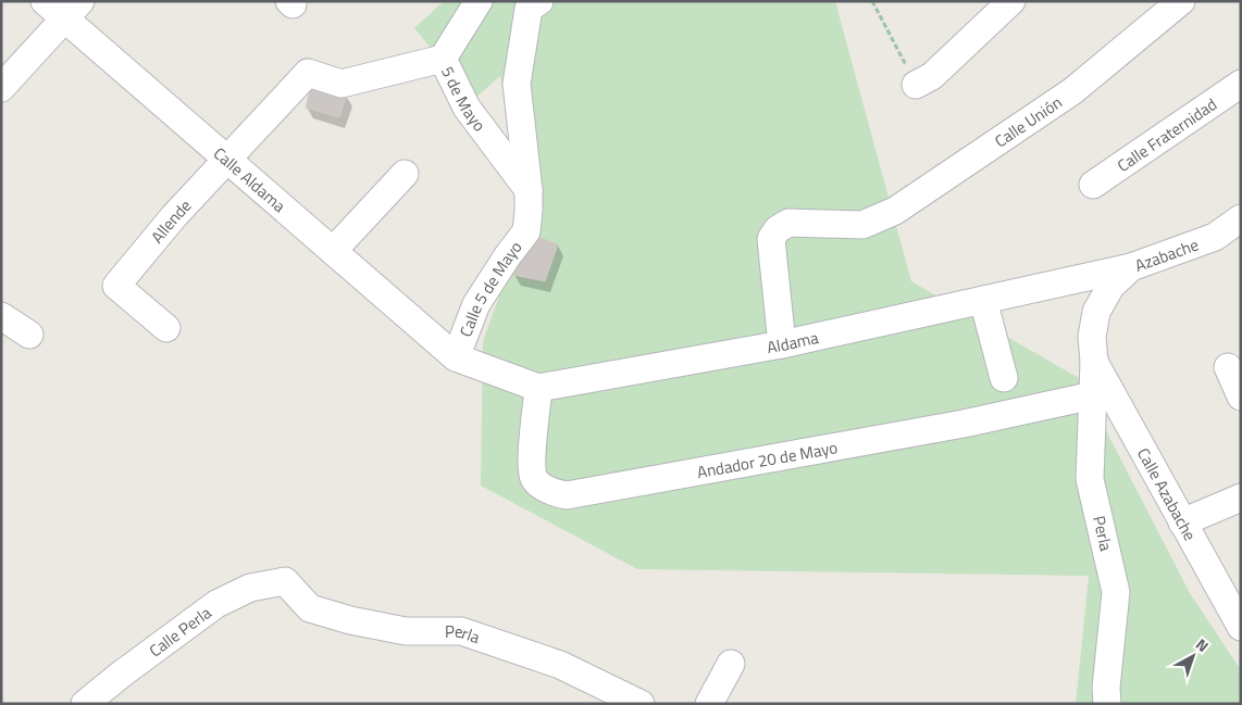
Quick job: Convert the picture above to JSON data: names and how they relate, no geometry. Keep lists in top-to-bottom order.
{
  "streets": {
    "street": [
      "5 de Mayo",
      "Calle Unión",
      "Calle Fraternidad",
      "Calle Aldama",
      "Allende",
      "Azabache",
      "Calle 5 de Mayo",
      "Aldama",
      "Andador 20 de Mayo",
      "Calle Azabache",
      "Perla",
      "Calle Perla"
    ]
  },
  "crossings": [
    ["5 de Mayo", "Allende"],
    ["5 de Mayo", "Calle 5 de Mayo"],
    ["Calle Unión", "Aldama"],
    ["Calle Aldama", "Allende"],
    ["Calle Aldama", "Calle 5 de Mayo"],
    ["Azabache", "Aldama"],
    ["Azabache", "Calle Azabache"],
    ["Azabache", "Perla"],
    ["Aldama", "Andador 20 de Mayo"],
    ["Andador 20 de Mayo", "Perla"],
    ["Calle Azabache", "Perla"],
    ["Perla", "Calle Perla"]
  ],
  "north": "top right"
}
